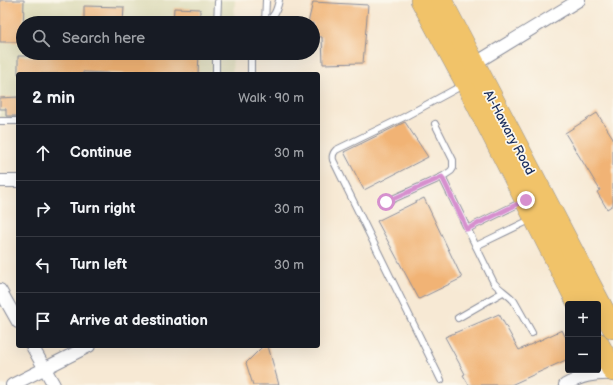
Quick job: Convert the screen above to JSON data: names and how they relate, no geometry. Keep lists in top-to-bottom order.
{
  "streets": {
    "highway": ["Al-Hawary Road"]
  },
  "page": {
    "search": "Search here",
    "heading": ["2 min", "Walk · 90 m"],
    "list": [
      ["Continue", "30 m"],
      ["Turn right", "30 m"],
      ["Turn left", "30 m"],
      "Arrive at destination"
    ],
    "map_buttons": ["+", "−"]
  }
}
